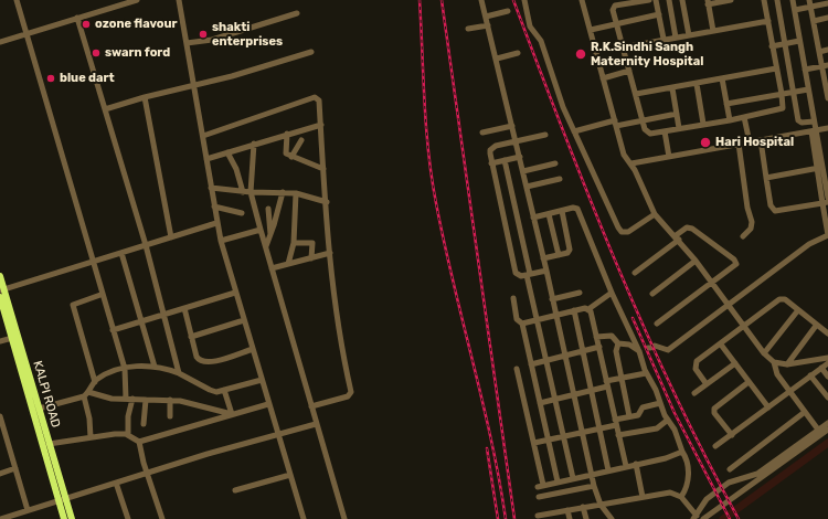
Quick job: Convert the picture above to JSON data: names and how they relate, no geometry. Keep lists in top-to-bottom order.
{
  "streets": {
    "main road": ["KALPI ROAD"]
  },
  "places": [
    "ozone flavour",
    "shakti enterprises",
    "swarn ford",
    "R.K.Sindhi Sangh Maternity Hospital",
    "blue dart",
    "Hari Hospital"
  ]
}
